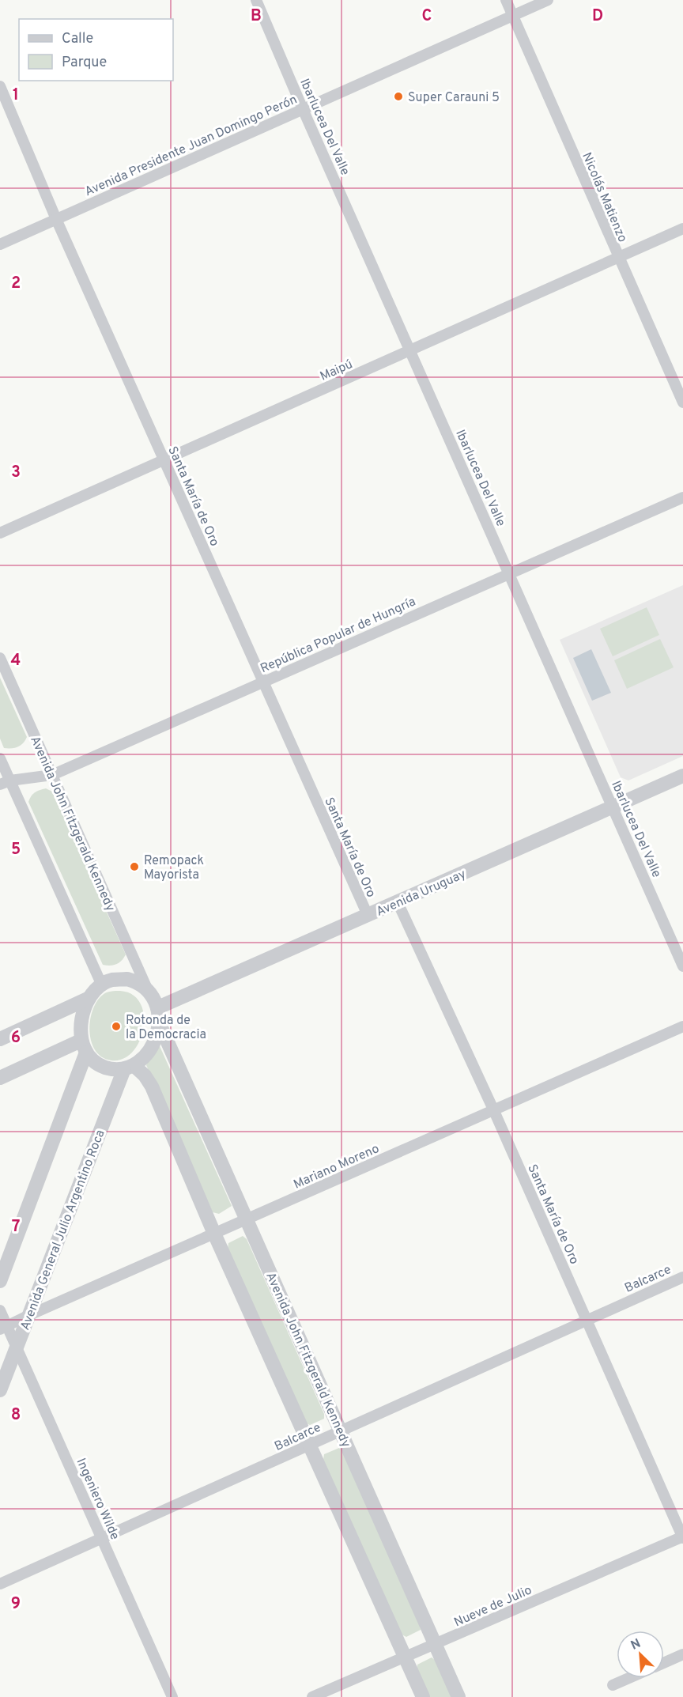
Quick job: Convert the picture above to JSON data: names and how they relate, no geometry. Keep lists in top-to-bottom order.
{
  "streets": {
    "street": [
      "Ibarlucea Del Valle",
      "Avenida Presidente Juan Domingo Perón",
      "Nicolás Matienzo",
      "Maipú",
      "Santa María de Oro",
      "República Popular de Hungría",
      "Avenida John Fitzgerald Kennedy",
      "Avenida Uruguay",
      "Mariano Moreno",
      "Avenida General Julio Argentino Roca",
      "Balcarce",
      "Ingeniero Wilde",
      "Nueve de Julio"
    ]
  },
  "crossings": [
    ["Ibarlucea Del Valle", "Avenida Presidente Juan Domingo Perón"],
    ["Ibarlucea Del Valle", "Maipú"],
    ["Ibarlucea Del Valle", "República Popular de Hungría"],
    ["Ibarlucea Del Valle", "Avenida Uruguay"],
    ["Avenida Presidente Juan Domingo Perón", "Nicolás Matienzo"],
    ["Avenida Presidente Juan Domingo Perón", "Santa María de Oro"],
    ["Nicolás Matienzo", "Maipú"],
    ["Maipú", "Santa María de Oro"],
    ["Santa María de Oro", "República Popular de Hungría"],
    ["Santa María de Oro", "Avenida Uruguay"],
    ["Santa María de Oro", "Mariano Moreno"],
    ["Santa María de Oro", "Balcarce"],
    ["Santa María de Oro", "Nueve de Julio"],
    ["República Popular de Hungría", "Avenida John Fitzgerald Kennedy"],
    ["Avenida John Fitzgerald Kennedy", "Avenida Uruguay"],
    ["Avenida John Fitzgerald Kennedy", "Mariano Moreno"],
    ["Avenida John Fitzgerald Kennedy", "Avenida General Julio Argentino Roca"],
    ["Avenida John Fitzgerald Kennedy", "Balcarce"],
    ["Avenida John Fitzgerald Kennedy", "Nueve de Julio"],
    ["Avenida Uruguay", "Avenida General Julio Argentino Roca"],
    ["Mariano Moreno", "Avenida General Julio Argentino Roca"],
    ["Mariano Moreno", "Ingeniero Wilde"],
    ["Avenida General Julio Argentino Roca", "Ingeniero Wilde"],
    ["Balcarce", "Ingeniero Wilde"]
  ],
  "places": ["Super Carauni 5", "Remopack Mayorista", "Rotonda de la Democracia"],
  "legend": ["Calle", "Parque"],
  "north": "top left",
  "grid": {
    "columns": ["B", "C", "D"],
    "rows": [
      "1",
      "2",
      "3",
      "4",
      "5",
      "6",
      "7",
      "8",
      "9"
    ]
  }
}
